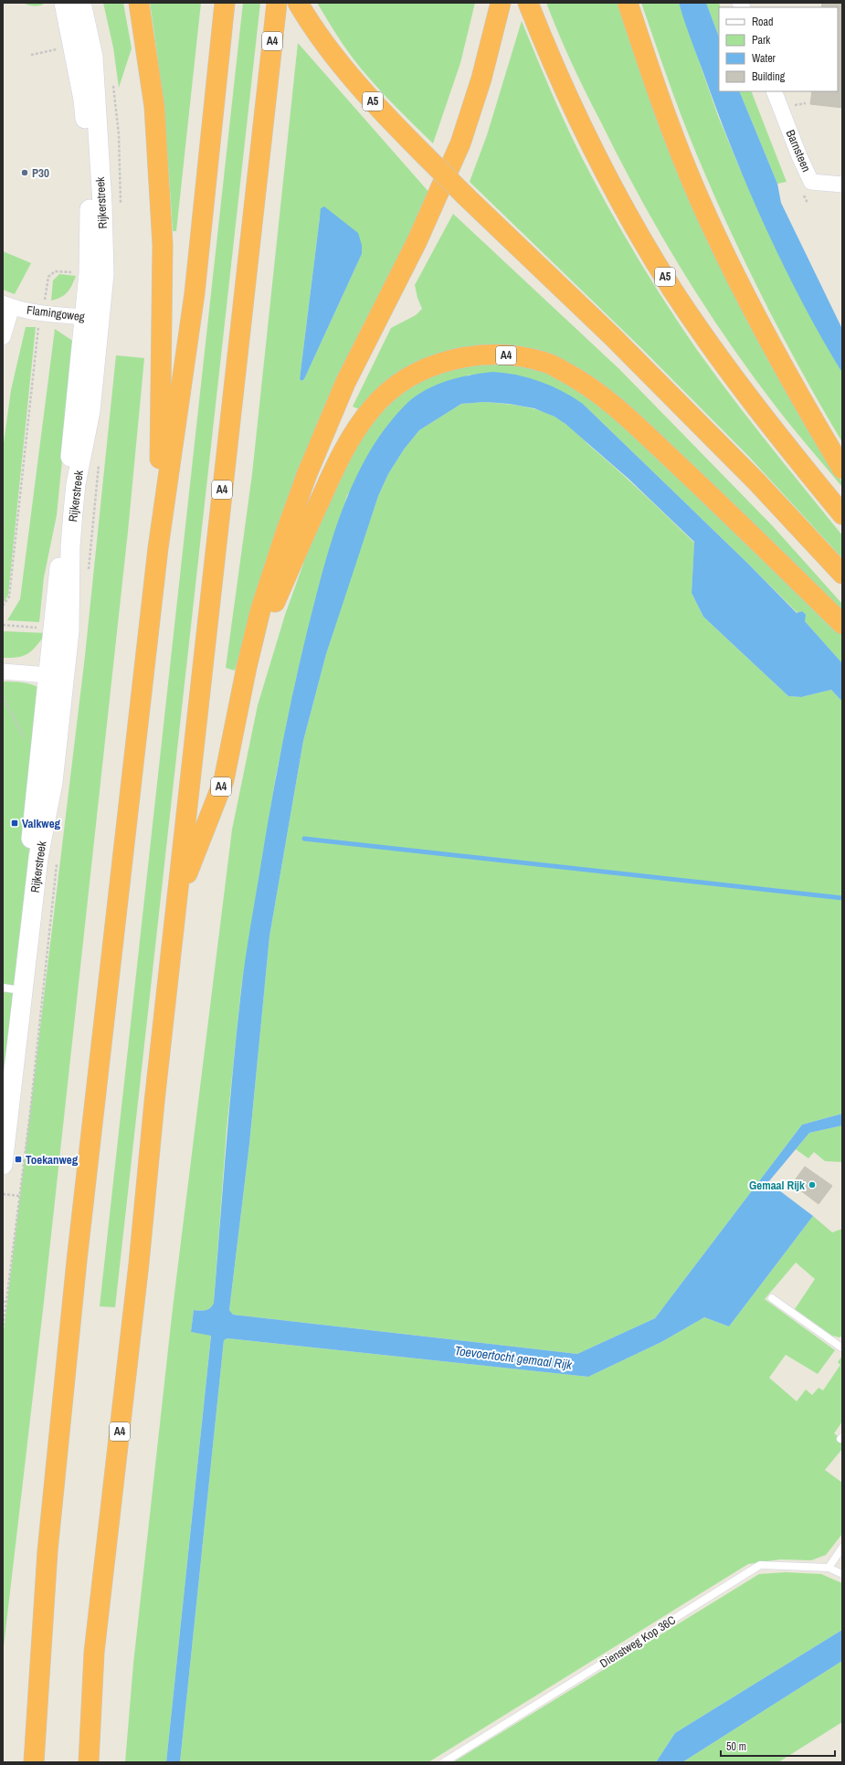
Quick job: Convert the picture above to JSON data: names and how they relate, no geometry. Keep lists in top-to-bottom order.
{
  "streets": {
    "highway": ["A4", "A5"],
    "street": ["Barnsteen", "Rijkerstreek", "Flamingoweg"],
    "lane": ["Dienstweg Kop 36C"]
  },
  "crossings": [
    ["Rijkerstreek", "Flamingoweg"]
  ],
  "water": ["Toevoertocht gemaal Rijk"],
  "places": {
    "other": ["P30", "Gemaal Rijk"],
    "transit": ["Valkweg", "Toekanweg"]
  },
  "legend": [
    "Road",
    "Park",
    "Water",
    "Building"
  ],
  "scale_bar": "50 m"
}
